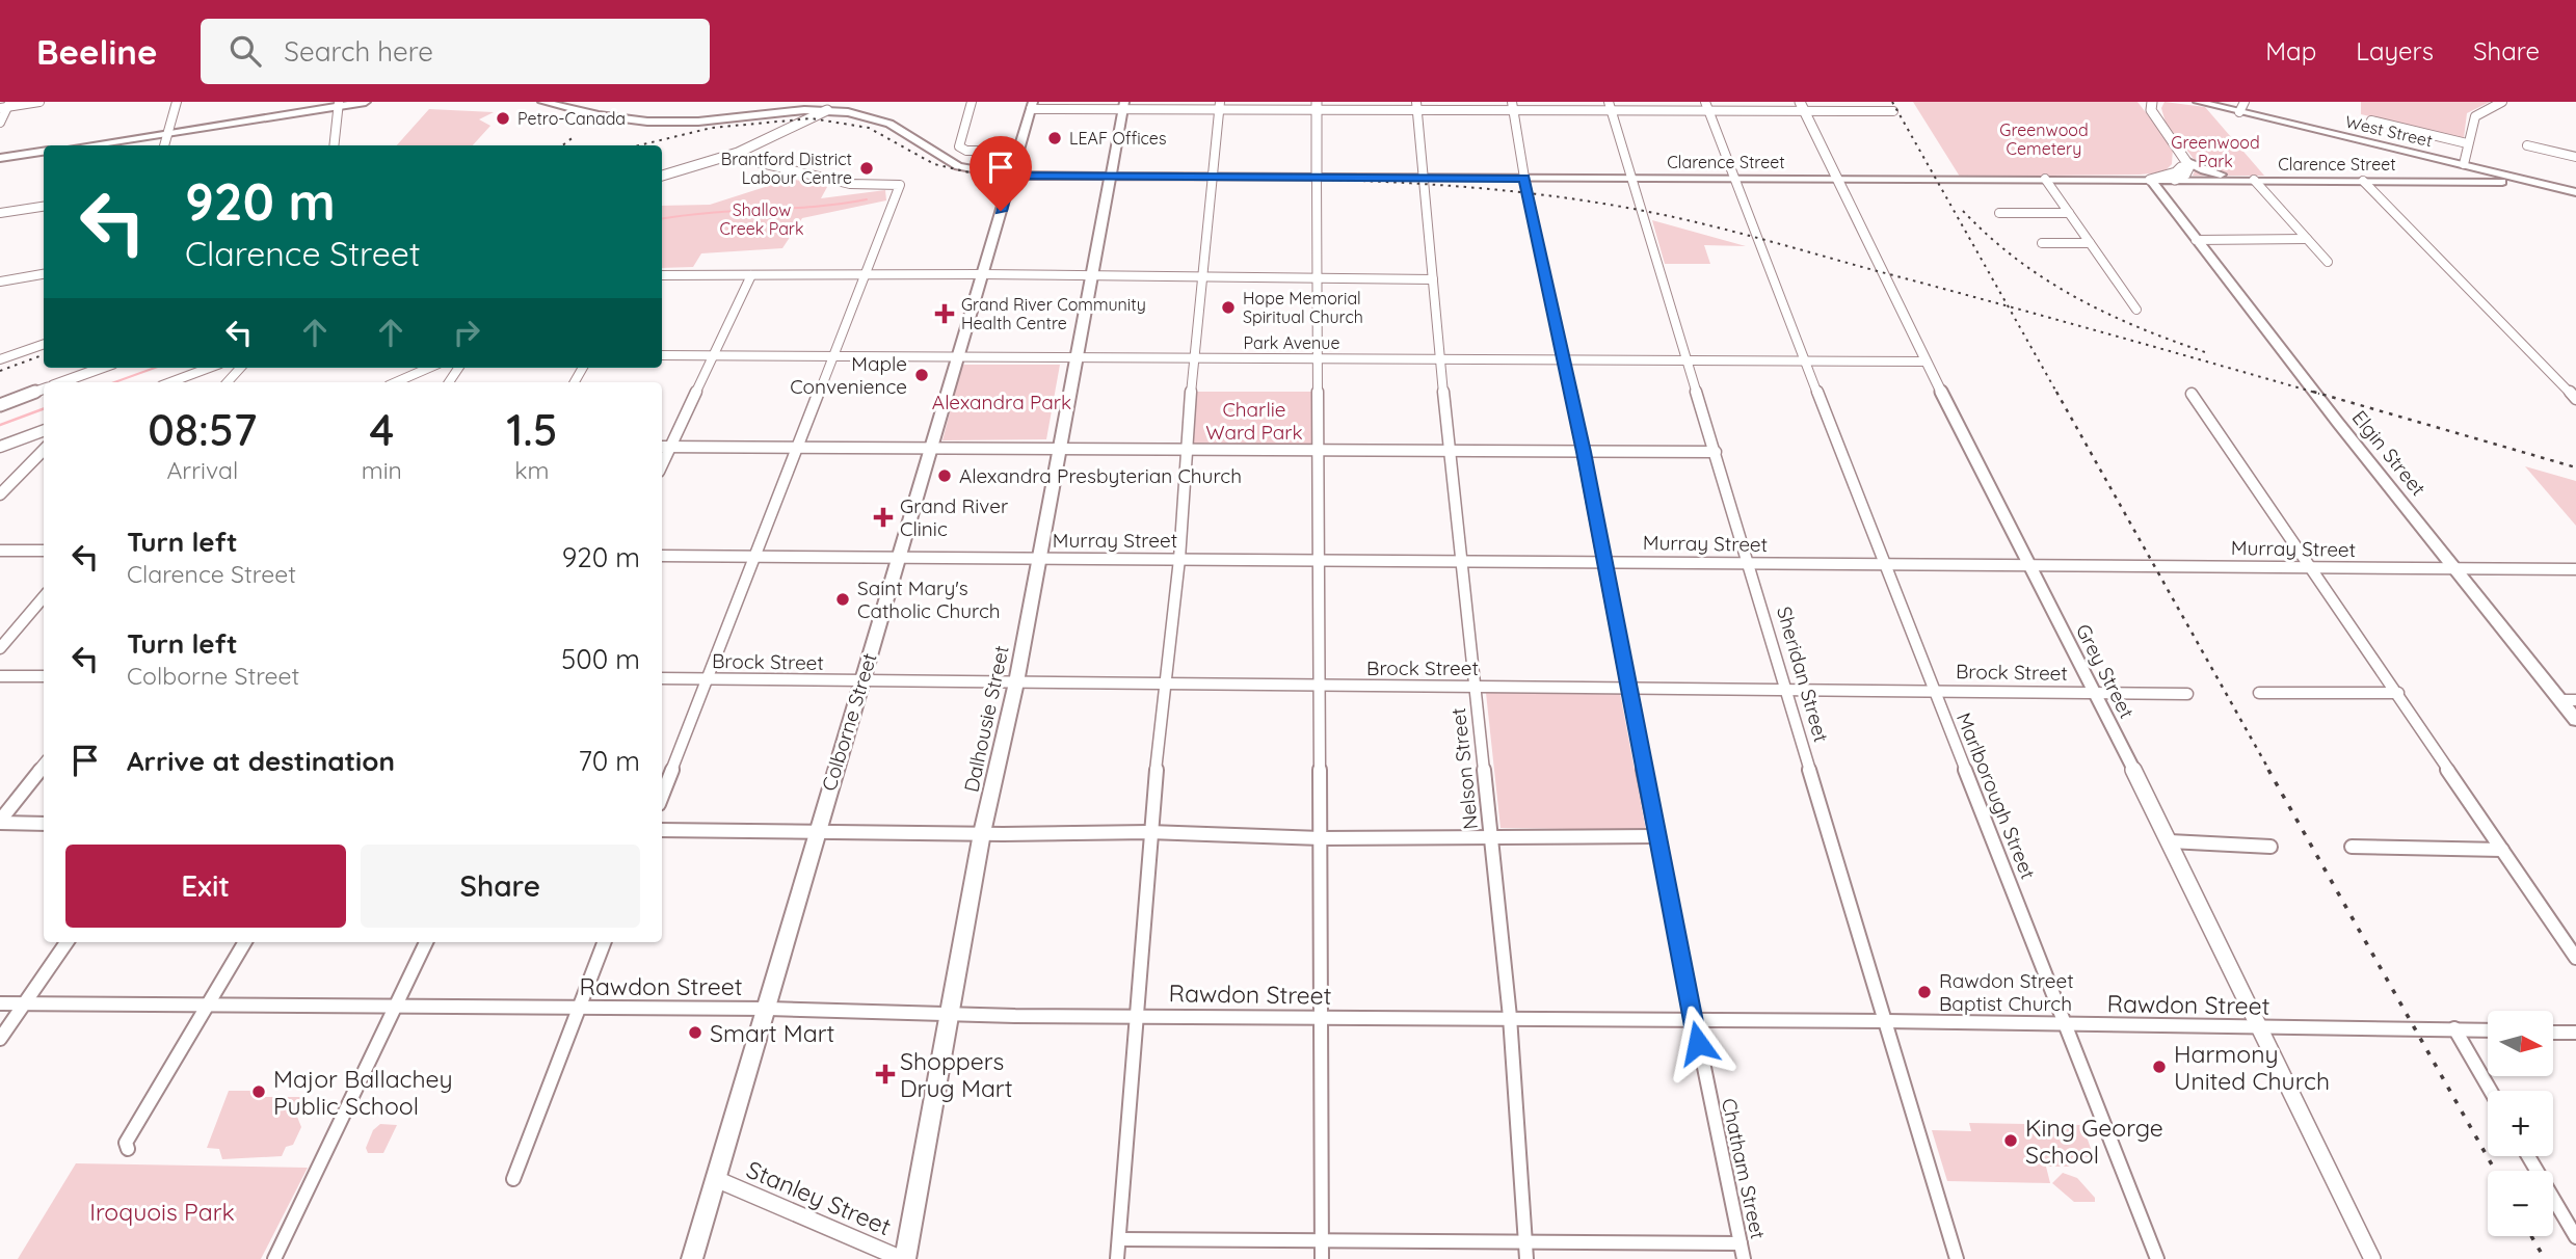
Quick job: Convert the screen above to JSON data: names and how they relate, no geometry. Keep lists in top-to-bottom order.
{
  "streets": {
    "main road": [
      "West Street",
      "Clarence Street",
      "Elgin Street",
      "Dalhousie Street",
      "Colborne Street"
    ],
    "street": [
      "Park Avenue",
      "Murray Street",
      "Brock Street",
      "Grey Street",
      "Sheridan Street",
      "Nelson Street",
      "Marlborough Street",
      "Rawdon Street",
      "Chatham Street",
      "Stanley Street"
    ]
  },
  "crossings": [
    ["West Street", "Clarence Street"],
    ["Clarence Street", "Elgin Street"],
    ["Clarence Street", "Grey Street"],
    ["Clarence Street", "Sheridan Street"],
    ["Clarence Street", "Dalhousie Street"],
    ["Clarence Street", "Colborne Street"],
    ["Clarence Street", "Nelson Street"],
    ["Clarence Street", "Marlborough Street"],
    ["Clarence Street", "Chatham Street"],
    ["Park Avenue", "Grey Street"],
    ["Park Avenue", "Sheridan Street"],
    ["Park Avenue", "Dalhousie Street"],
    ["Park Avenue", "Colborne Street"],
    ["Park Avenue", "Nelson Street"],
    ["Park Avenue", "Marlborough Street"],
    ["Park Avenue", "Chatham Street"],
    ["Elgin Street", "Murray Street"],
    ["Murray Street", "Grey Street"],
    ["Murray Street", "Sheridan Street"],
    ["Murray Street", "Dalhousie Street"],
    ["Murray Street", "Colborne Street"],
    ["Murray Street", "Nelson Street"],
    ["Murray Street", "Marlborough Street"],
    ["Murray Street", "Chatham Street"],
    ["Brock Street", "Grey Street"],
    ["Brock Street", "Sheridan Street"],
    ["Brock Street", "Dalhousie Street"],
    ["Brock Street", "Colborne Street"],
    ["Brock Street", "Nelson Street"],
    ["Brock Street", "Marlborough Street"],
    ["Brock Street", "Chatham Street"],
    ["Grey Street", "Rawdon Street"],
    ["Sheridan Street", "Rawdon Street"],
    ["Dalhousie Street", "Rawdon Street"],
    ["Dalhousie Street", "Stanley Street"],
    ["Colborne Street", "Rawdon Street"],
    ["Colborne Street", "Stanley Street"],
    ["Nelson Street", "Rawdon Street"],
    ["Marlborough Street", "Rawdon Street"],
    ["Rawdon Street", "Chatham Street"]
  ],
  "parks": [
    "Greenwood Cemetery",
    "Greenwood Park",
    "Shallow Creek Park",
    "Alexandra Park",
    "Charlie Ward Park",
    "Iroquois Park"
  ],
  "places": {
    "other": [
      "Petro-Canada",
      "LEAF Offices",
      "Brantford District Labour Centre",
      "Hope Memorial Spiritual Church",
      "Maple Convenience",
      "Alexandra Presbyterian Church",
      "Saint Mary's Catholic Church",
      "Rawdon Street Baptist Church",
      "Smart Mart",
      "Harmony United Church",
      "Major Ballachey Public School",
      "King George School"
    ],
    "health": ["Grand River Community Health Centre", "Grand River Clinic", "Shoppers Drug Mart"]
  },
  "north": "right",
  "page": {
    "header": "Beeline",
    "search": "Search here",
    "nav": ["Map", "Layers", "Share"],
    "turn": ["920 m", "Clarence Street"],
    "eta": [
      "08:57",
      "Arrival",
      "4",
      "min",
      "1.5",
      "km"
    ],
    "list": [
      {
        "name": "Turn left",
        "note": "Clarence Street",
        "value": "920 m"
      },
      {
        "name": "Turn left",
        "note": "Colborne Street",
        "value": "500 m"
      },
      {
        "name": "Arrive at destination",
        "value": "70 m"
      }
    ],
    "buttons": ["Exit", "Share"],
    "map_buttons": ["+", "−"]
  }
}
